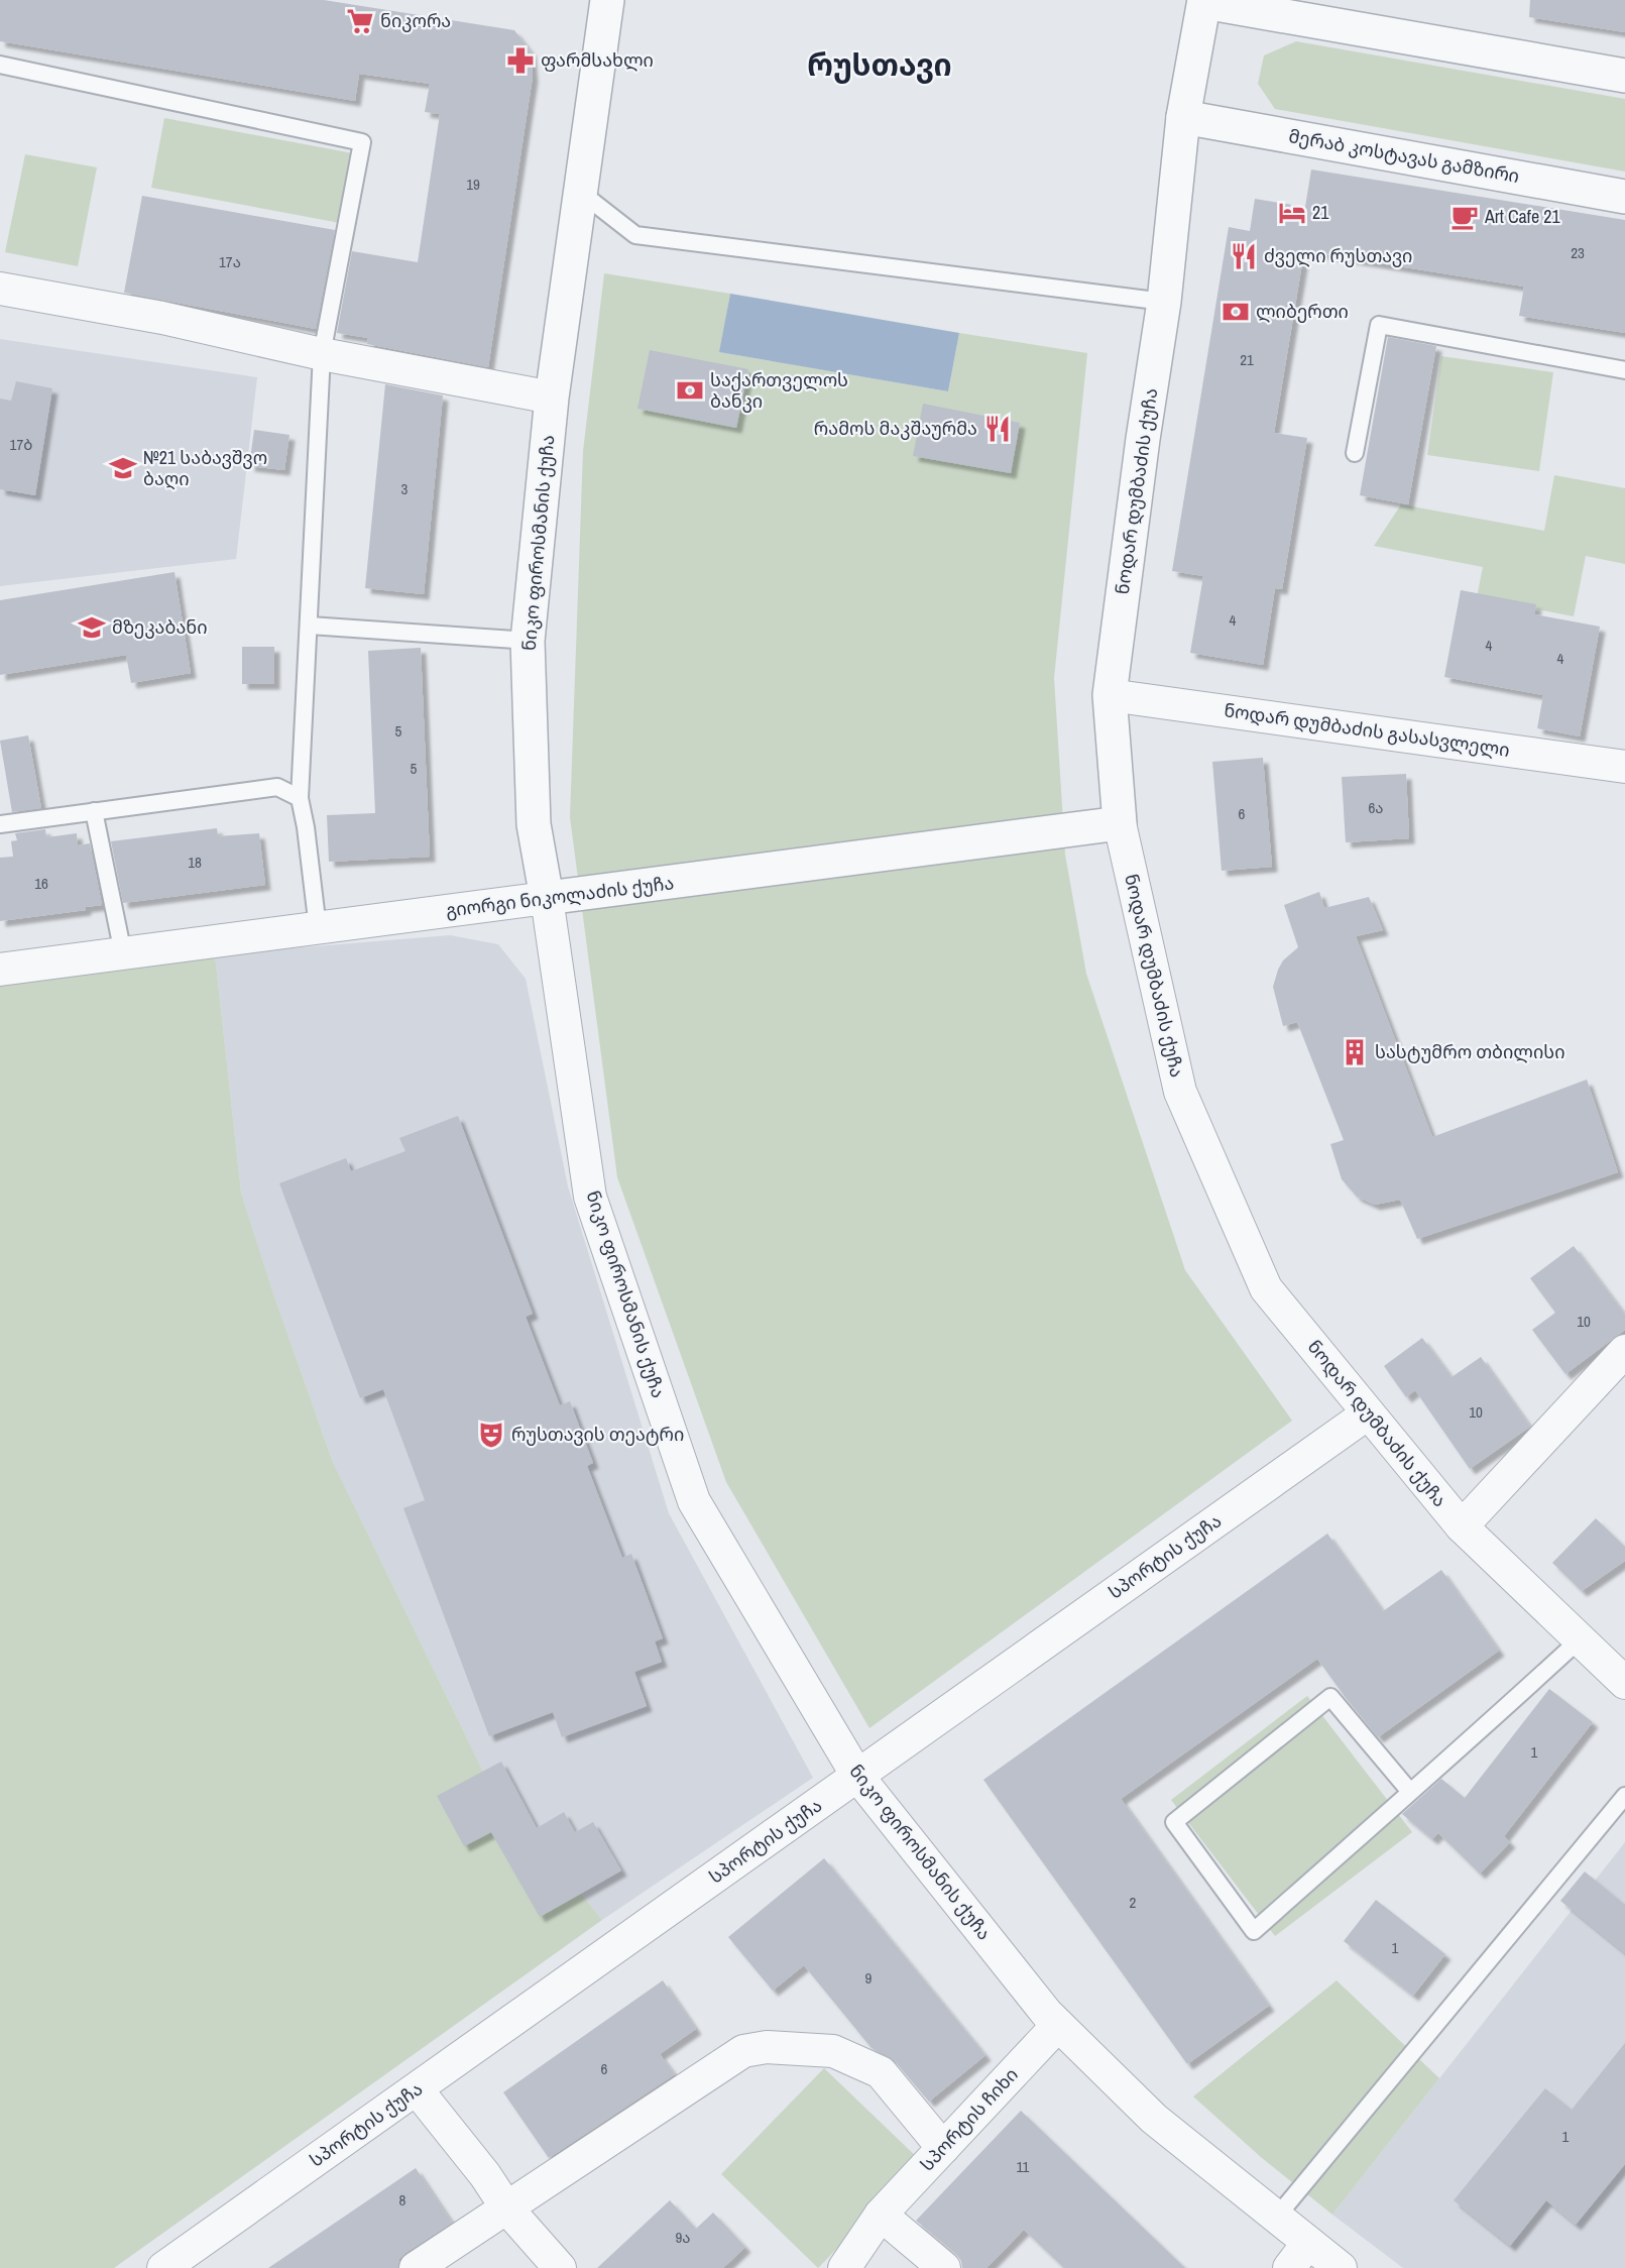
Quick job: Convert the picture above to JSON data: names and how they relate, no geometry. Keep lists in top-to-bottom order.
{
  "streets": {
    "street": [
      "მერაბ კოსტავას გამზირი",
      "ნოდარ დუმბაძის ქუჩა",
      "ნიკო ფიროსმანის ქუჩა",
      "ნოდარ დუმბაძის გასასვლელი",
      "გიორგი ნიკოლაძის ქუჩა",
      "სპორტის ქუჩა",
      "სპორტის ჩიხი"
    ]
  },
  "crossings": [
    ["მერაბ კოსტავას გამზირი", "ნოდარ დუმბაძის ქუჩა"],
    ["ნოდარ დუმბაძის ქუჩა", "ნოდარ დუმბაძის გასასვლელი"],
    ["ნოდარ დუმბაძის ქუჩა", "გიორგი ნიკოლაძის ქუჩა"],
    ["ნოდარ დუმბაძის ქუჩა", "სპორტის ქუჩა"],
    ["ნიკო ფიროსმანის ქუჩა", "გიორგი ნიკოლაძის ქუჩა"],
    ["ნიკო ფიროსმანის ქუჩა", "სპორტის ქუჩა"],
    ["ნიკო ფიროსმანის ქუჩა", "სპორტის ჩიხი"]
  ],
  "districts": ["რუსთავი"],
  "places": {
    "supermarket": ["ნიკორა"],
    "pharmacy": ["ფარმსახლი"],
    "hotel": ["21"],
    "cafe": ["Art Cafe 21"],
    "restaurant": ["ძველი რუსთავი", "რამოს მაკშაურმა"],
    "bank": ["ლიბერთი", "საქართველოს ბანკი"],
    "school or university": ["№21 საბავშვო ბაღი", "მზეკაბანი"],
    "building": ["სასტუმრო თბილისი"],
    "theatre": ["რუსთავის თეატრი"]
  },
  "house_numbers": [
    "19",
    "23",
    "17ა",
    "21",
    "17ბ",
    "3",
    "4",
    "4",
    "4",
    "5",
    "5",
    "6ა",
    "6",
    "18",
    "16",
    "10",
    "10",
    "1",
    "2",
    "1",
    "9",
    "6",
    "1",
    "11",
    "8",
    "9ა"
  ]
}
